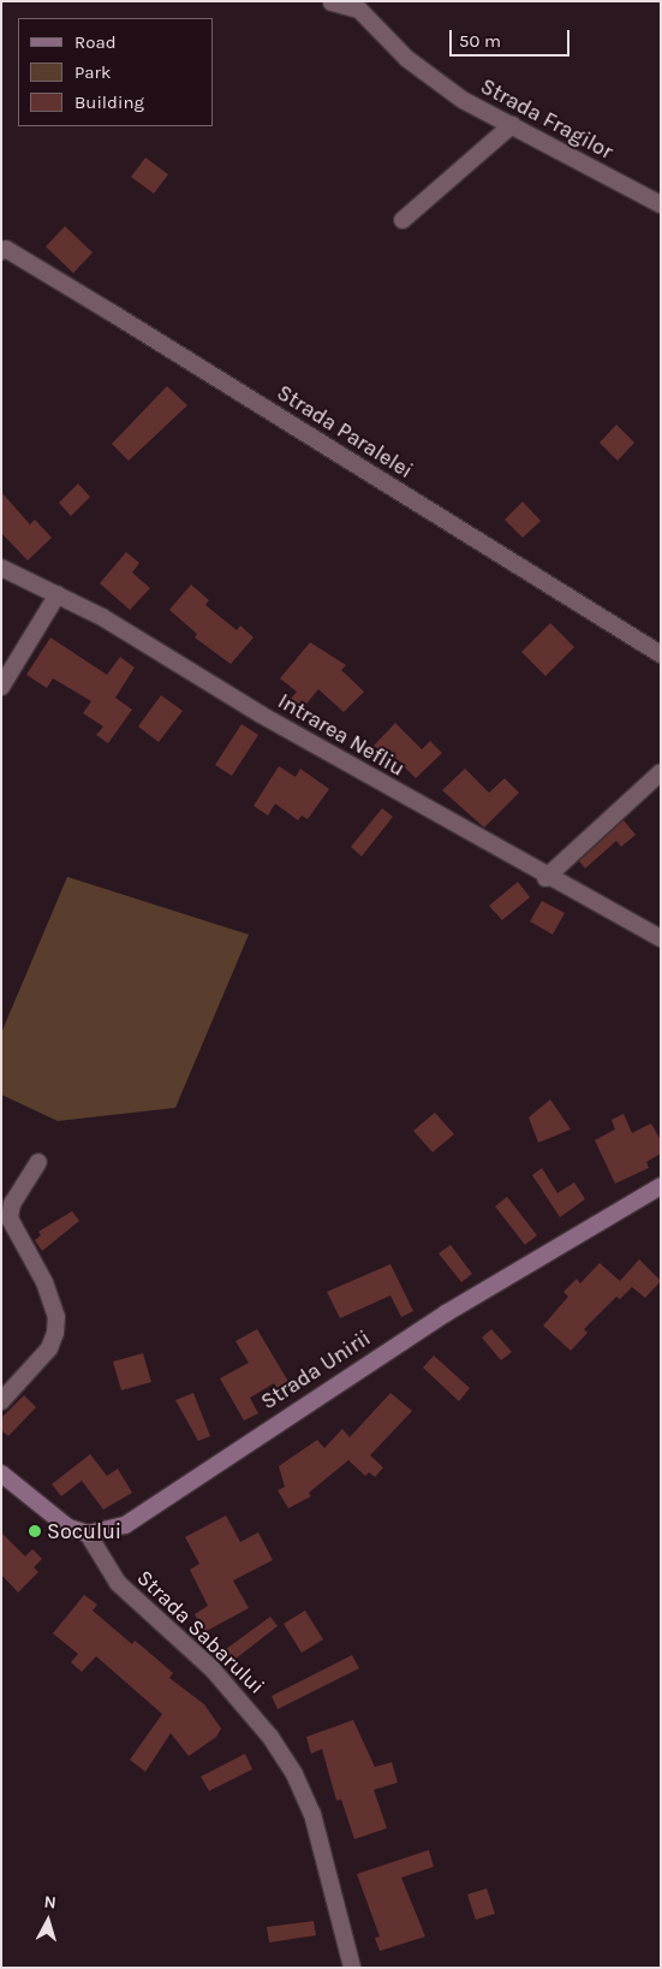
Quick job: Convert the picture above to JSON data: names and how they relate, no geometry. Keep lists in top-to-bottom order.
{
  "streets": {
    "main road": ["Strada Unirii"],
    "street": [
      "Strada Fragilor",
      "Strada Paralelei",
      "Intrarea Nefliu",
      "Strada Sabarului"
    ]
  },
  "crossings": [
    ["Strada Unirii", "Strada Sabarului"]
  ],
  "places": ["Socului"],
  "legend": ["Road", "Park", "Building"],
  "scale_bar": "50 m",
  "north": "top"
}
